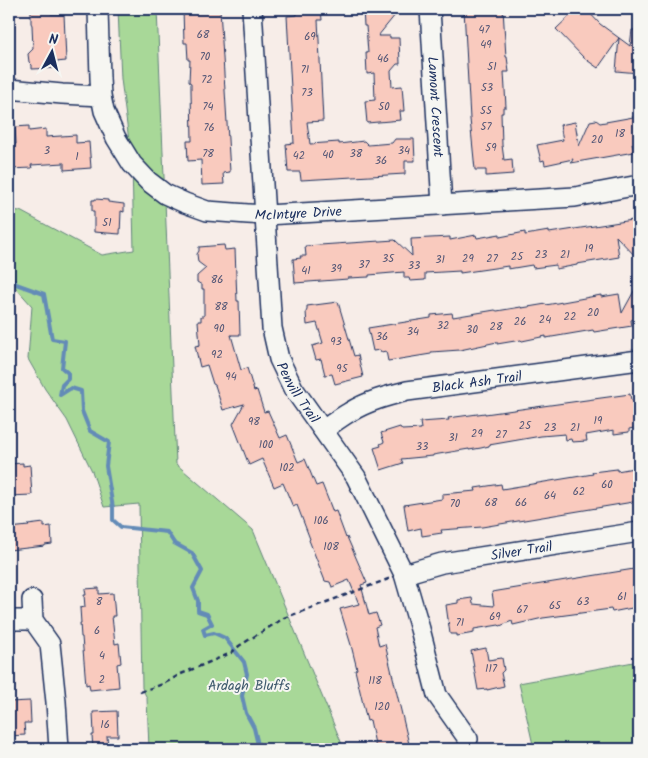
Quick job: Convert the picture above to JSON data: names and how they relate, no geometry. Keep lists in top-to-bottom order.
{
  "streets": {
    "street": [
      "Lamont Crescent",
      "McIntyre Drive",
      "Black Ash Trail",
      "Penvill Trail",
      "Silver Trail"
    ]
  },
  "crossings": [
    ["Lamont Crescent", "McIntyre Drive"],
    ["McIntyre Drive", "Penvill Trail"],
    ["Black Ash Trail", "Penvill Trail"],
    ["Penvill Trail", "Silver Trail"]
  ],
  "parks": ["Ardagh Bluffs"],
  "house_numbers": [
    "47",
    "68",
    "69",
    "49",
    "70",
    "46",
    "51",
    "71",
    "72",
    "53",
    "73",
    "74",
    "50",
    "55",
    "57",
    "76",
    "18",
    "20",
    "59",
    "3",
    "34",
    "78",
    "38",
    "40",
    "42",
    "1",
    "36",
    "51",
    "19",
    "23",
    "21",
    "25",
    "35",
    "29",
    "27",
    "31",
    "37",
    "33",
    "39",
    "41",
    "86",
    "88",
    "20",
    "22",
    "24",
    "26",
    "32",
    "28",
    "90",
    "30",
    "34",
    "36",
    "93",
    "92",
    "95",
    "94",
    "19",
    "98",
    "25",
    "23",
    "21",
    "29",
    "27",
    "31",
    "100",
    "33",
    "102",
    "60",
    "62",
    "64",
    "68",
    "66",
    "70",
    "106",
    "108",
    "61",
    "8",
    "63",
    "65",
    "67",
    "69",
    "71",
    "6",
    "4",
    "117",
    "2",
    "118",
    "120",
    "16"
  ],
  "north": "top"
}
